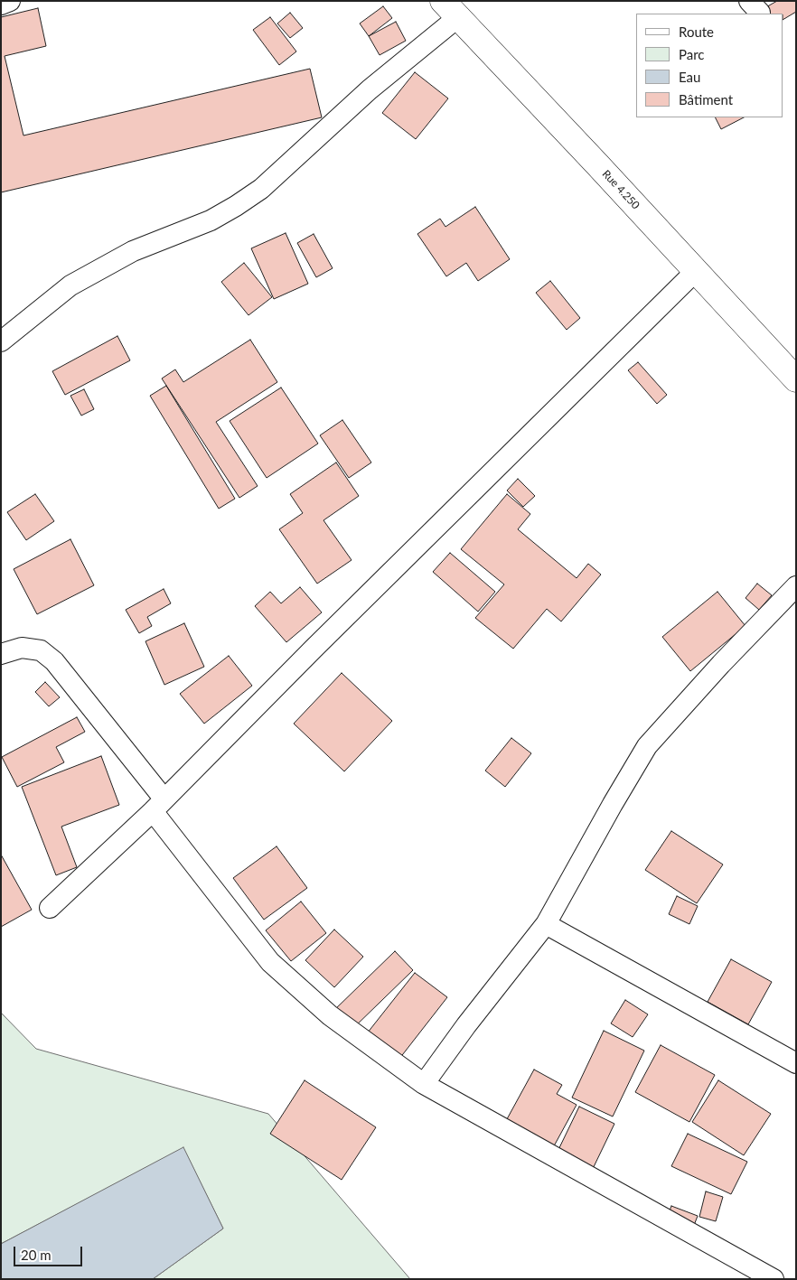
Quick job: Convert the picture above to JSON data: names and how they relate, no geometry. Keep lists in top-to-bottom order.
{
  "streets": {
    "main road": ["Rue 4.250"]
  },
  "legend": [
    "Route",
    "Parc",
    "Eau",
    "Bâtiment"
  ],
  "scale_bar": "20 m"
}
